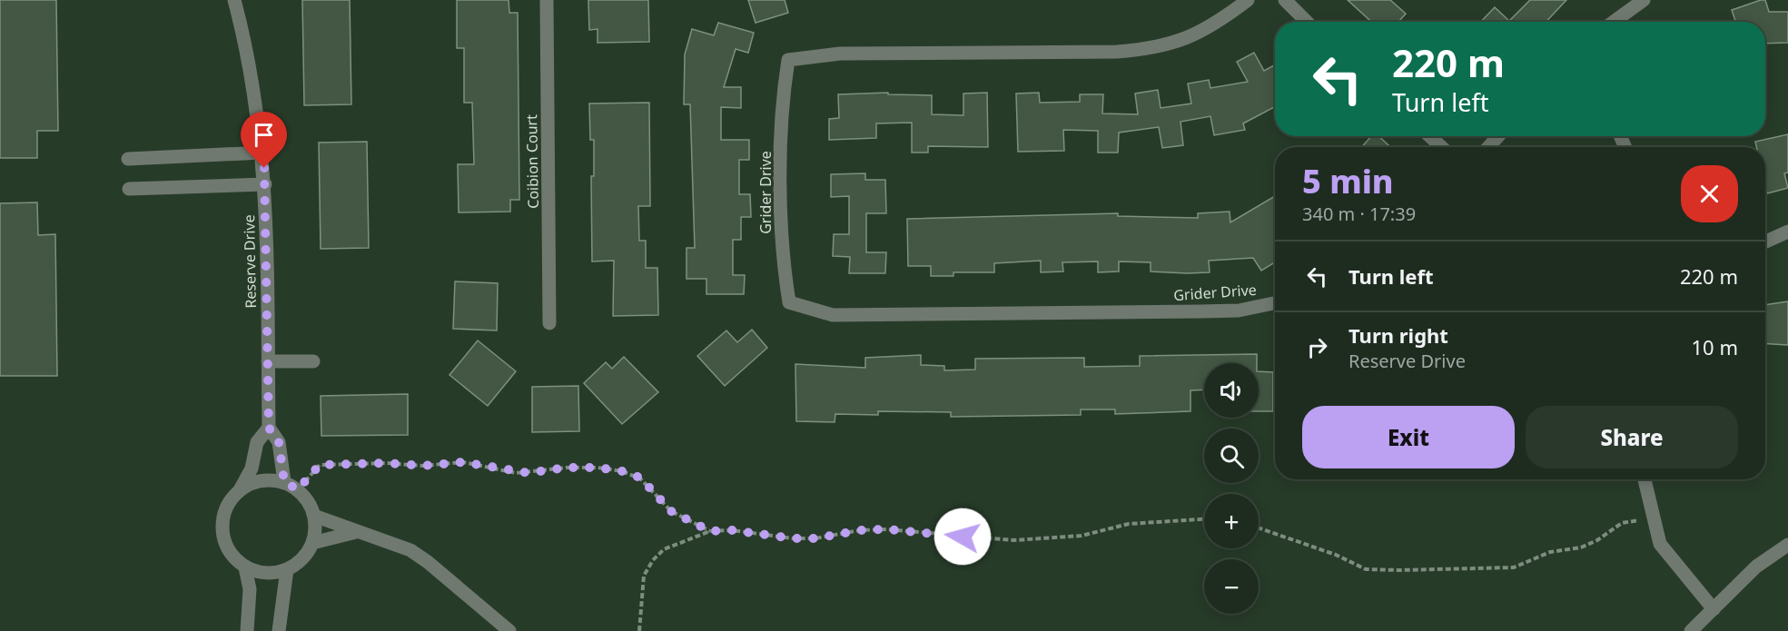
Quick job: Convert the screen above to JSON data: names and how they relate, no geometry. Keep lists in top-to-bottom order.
{
  "streets": {
    "street": ["Coibion Court", "Grider Drive", "Reserve Drive"]
  },
  "page": {
    "turn": ["220 m", "Turn left"],
    "heading": ["5 min", "340 m · 17:39"],
    "list": [
      {
        "name": "Turn left",
        "value": "220 m"
      },
      {
        "name": "Turn right",
        "note": "Reserve Drive",
        "value": "10 m"
      }
    ],
    "map_buttons": ["+", "−"],
    "buttons": ["Exit", "Share"]
  }
}
